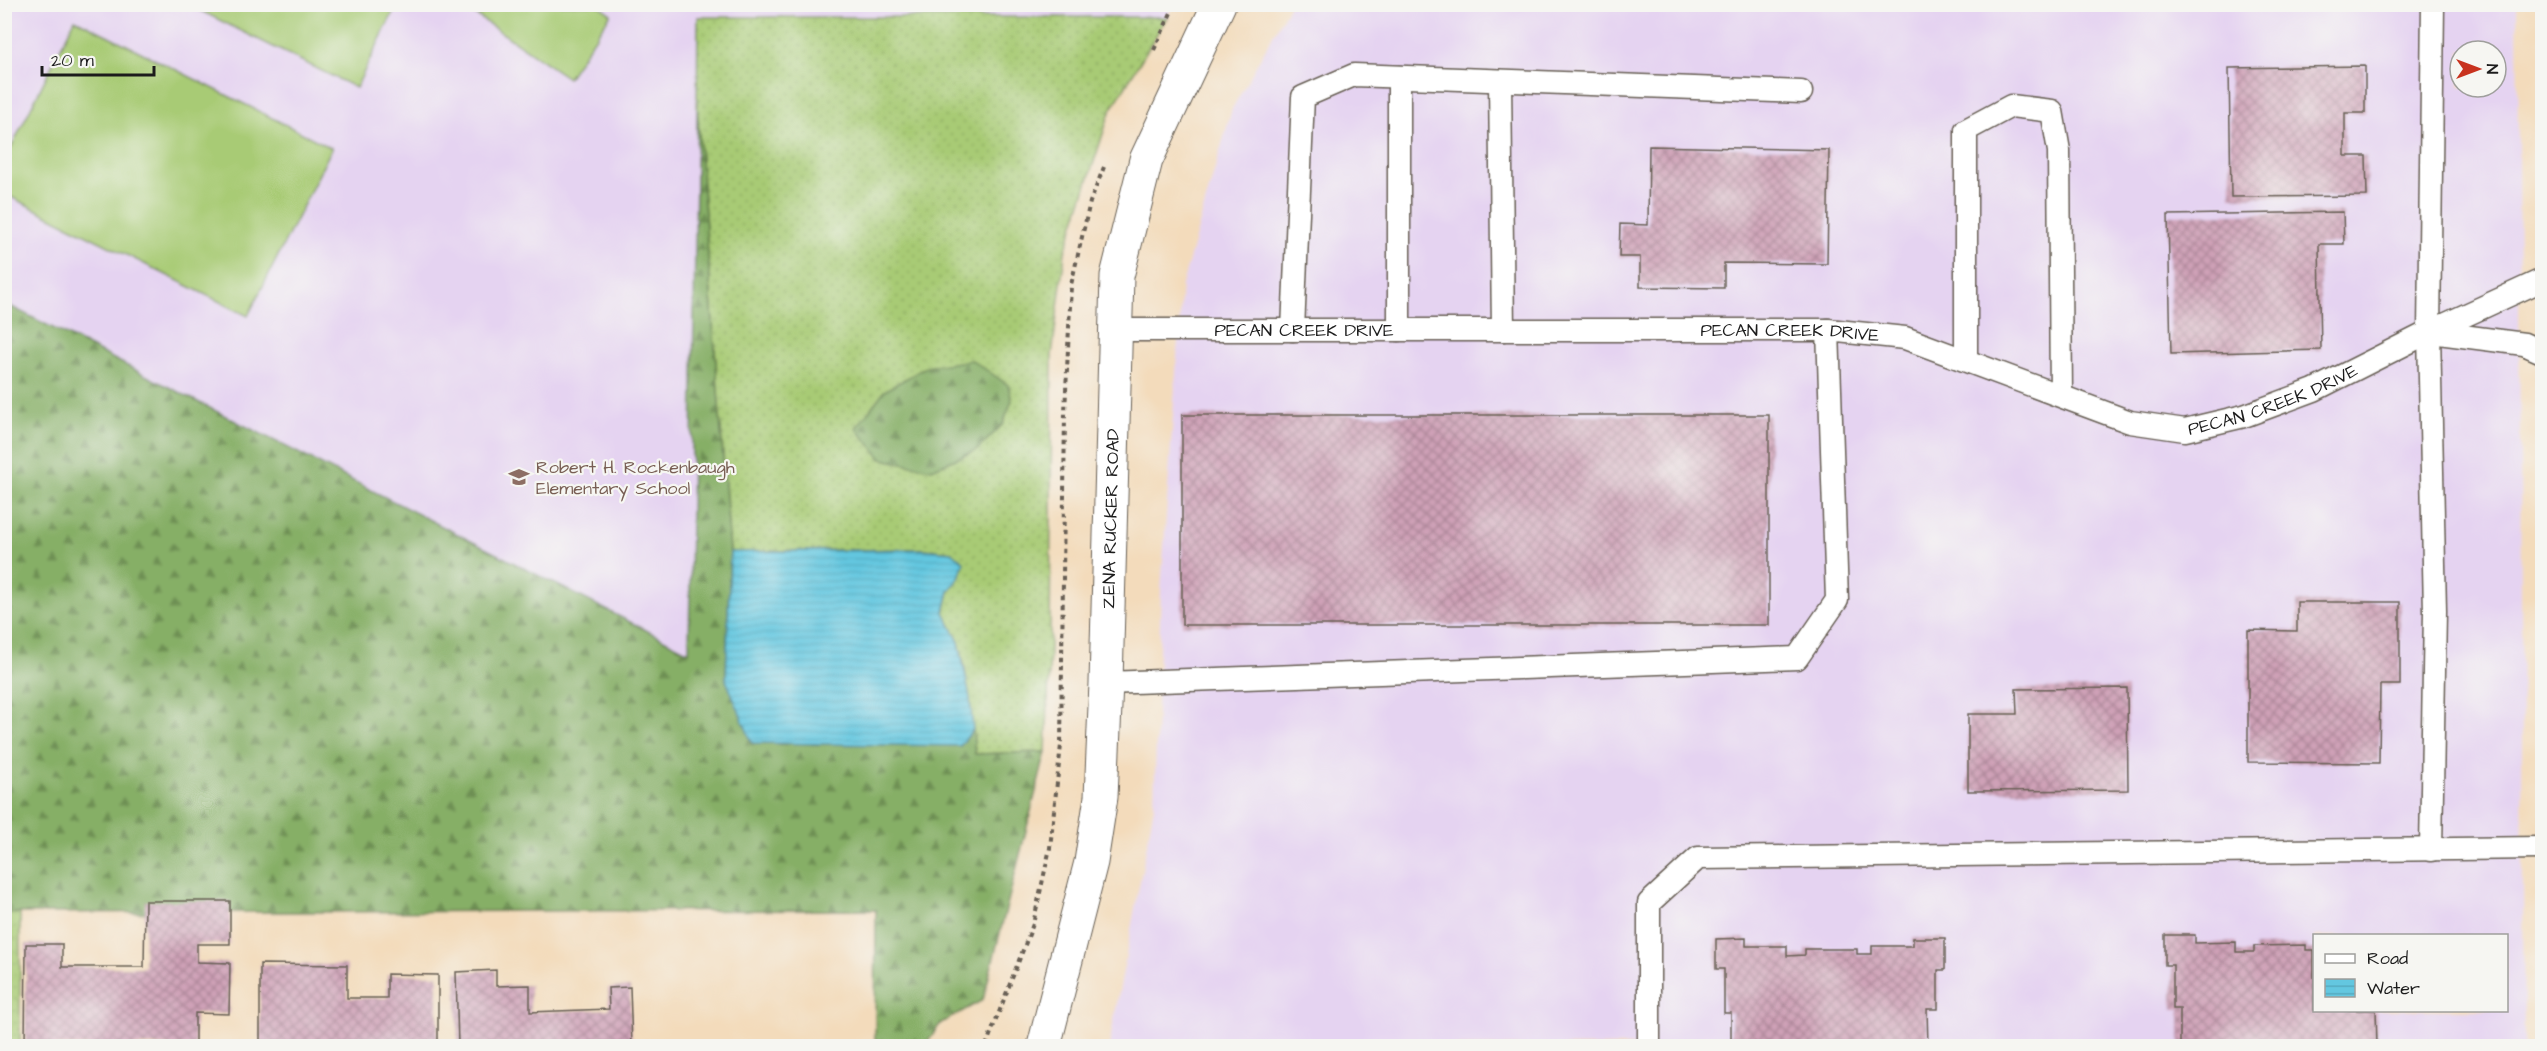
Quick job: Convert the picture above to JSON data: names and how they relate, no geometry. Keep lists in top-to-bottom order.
{
  "streets": {
    "street": ["ZENA RUCKER ROAD"],
    "lane": ["PECAN CREEK DRIVE"]
  },
  "crossings": [
    ["PECAN CREEK DRIVE", "ZENA RUCKER ROAD"]
  ],
  "places": {
    "school or university": ["Robert H. Rockenbaugh Elementary School"]
  },
  "legend": ["Road", "Water"],
  "scale_bar": "20 m",
  "north": "right"
}
